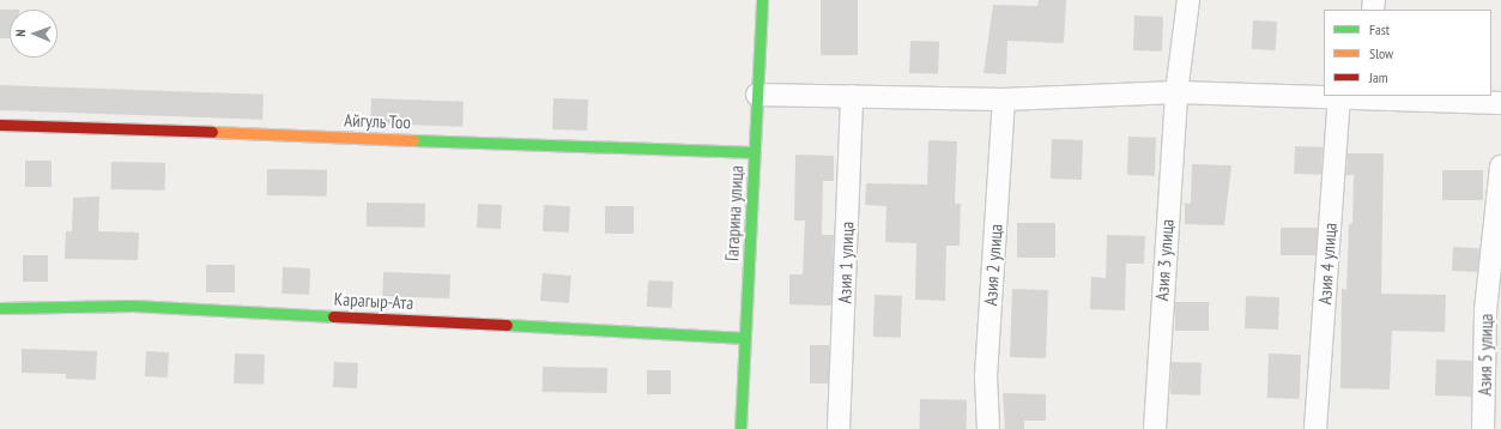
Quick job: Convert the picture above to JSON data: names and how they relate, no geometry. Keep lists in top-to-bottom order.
{
  "streets": {
    "street": [
      "Айгуль Тоо",
      "Гагарина улица",
      "Азия 3 улица",
      "Азия 1 улица",
      "Азия 4 улица",
      "Азия 2 улица",
      "Карагыр-Ата",
      "Азия 5 улица"
    ]
  },
  "crossings": [
    ["Айгуль Тоо", "Гагарина улица"],
    ["Гагарина улица", "Карагыр-Ата"]
  ],
  "legend": ["Fast", "Slow", "Jam"],
  "north": "left"
}
